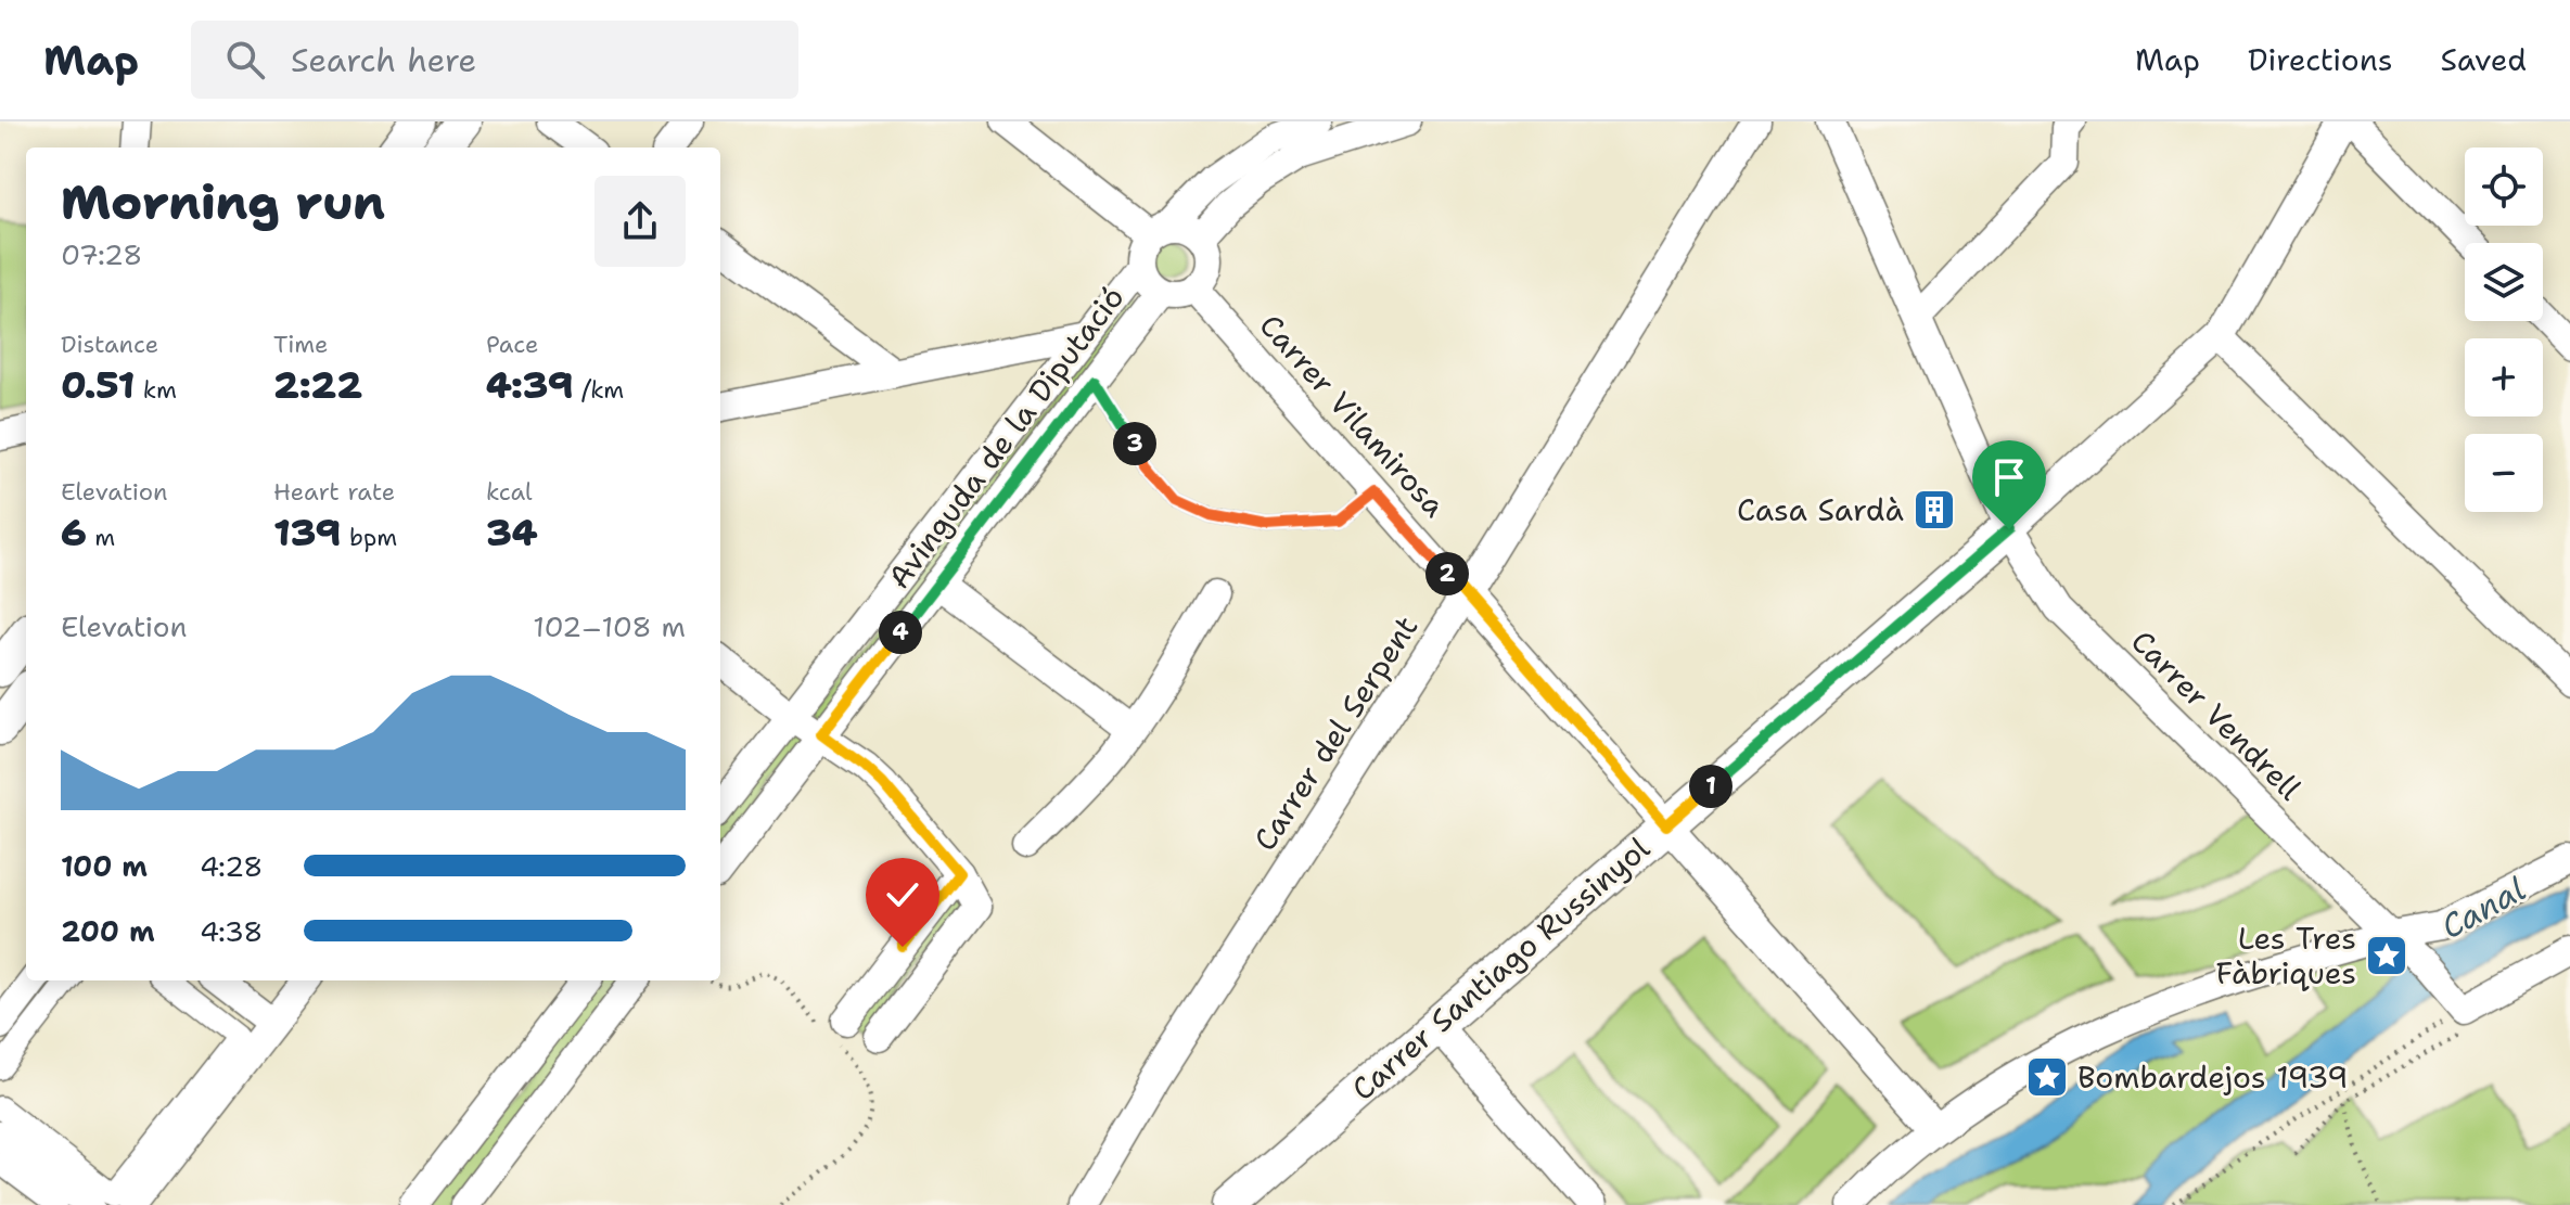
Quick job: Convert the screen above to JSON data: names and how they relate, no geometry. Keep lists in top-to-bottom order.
{
  "streets": {
    "street": [
      "Carrer Vilamirosa",
      "Avinguda de la Diputació",
      "Carrer Vendrell",
      "Carrer del Serpent",
      "Carrer Santiago Russinyol"
    ]
  },
  "crossings": [
    ["Carrer Vilamirosa", "Avinguda de la Diputació"],
    ["Carrer Vilamirosa", "Carrer del Serpent"],
    ["Carrer Vilamirosa", "Carrer Santiago Russinyol"],
    ["Carrer Vendrell", "Carrer Santiago Russinyol"]
  ],
  "water": ["Canal"],
  "places": {
    "building": ["Casa Sardà"],
    "place": ["Les Tres Fàbriques", "Bombardejos 1939"]
  },
  "page": {
    "header": "Map",
    "search": "Search here",
    "nav": ["Map", "Directions", "Saved"],
    "map_buttons": ["+", "−"],
    "heading": ["Morning run", "07:28"],
    "stats": [
      ["Distance", "0.51 km"],
      ["Time", "2:22"],
      ["Pace", "4:39 /km"],
      ["Elevation", "6 m"],
      ["Heart rate", "139 bpm"],
      ["kcal", "34"]
    ],
    "pins": [
      "3",
      "2",
      "4",
      "1"
    ],
    "chart": ["Elevation", "102–108 m"],
    "list": [
      {
        "name": "100 m",
        "note": "4:28"
      },
      {
        "name": "200 m",
        "note": "4:38"
      }
    ]
  }
}
